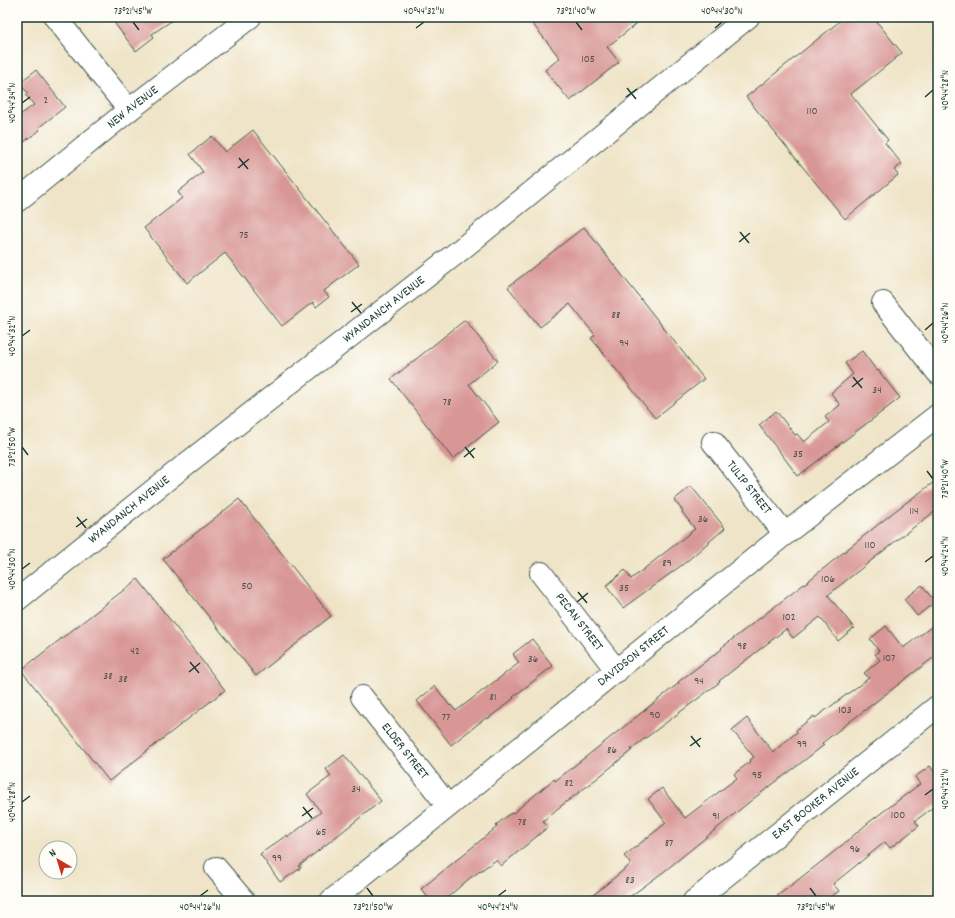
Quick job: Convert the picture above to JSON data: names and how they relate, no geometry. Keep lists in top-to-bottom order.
{
  "streets": {
    "street": [
      "NEW AVENUE",
      "WYANDANCH AVENUE",
      "TULIP STREET",
      "PECAN STREET",
      "DAVIDSON STREET",
      "ELDER STREET",
      "EAST BOOKER AVENUE"
    ]
  },
  "crossings": [
    ["TULIP STREET", "DAVIDSON STREET"],
    ["PECAN STREET", "DAVIDSON STREET"],
    ["DAVIDSON STREET", "ELDER STREET"]
  ],
  "house_numbers": [
    "105",
    "2",
    "110",
    "75",
    "88",
    "94",
    "34",
    "78",
    "35",
    "114",
    "36",
    "110",
    "89",
    "106",
    "50",
    "35",
    "102",
    "98",
    "42",
    "107",
    "36",
    "38",
    "38",
    "94",
    "81",
    "103",
    "90",
    "77",
    "99",
    "86",
    "95",
    "82",
    "34",
    "100",
    "91",
    "78",
    "65",
    "87",
    "96",
    "99",
    "83"
  ],
  "north": "top left",
  "coordinates": [
    "73°21'45\"W",
    "40°44'32\"N",
    "73°21'40\"W",
    "40°44'30\"N",
    "40°44'28\"N",
    "40°44'34\"N",
    "40°44'26\"N",
    "73°21'50\"W",
    "40°44'24\"N",
    "40°44'22\"N"
  ]
}
